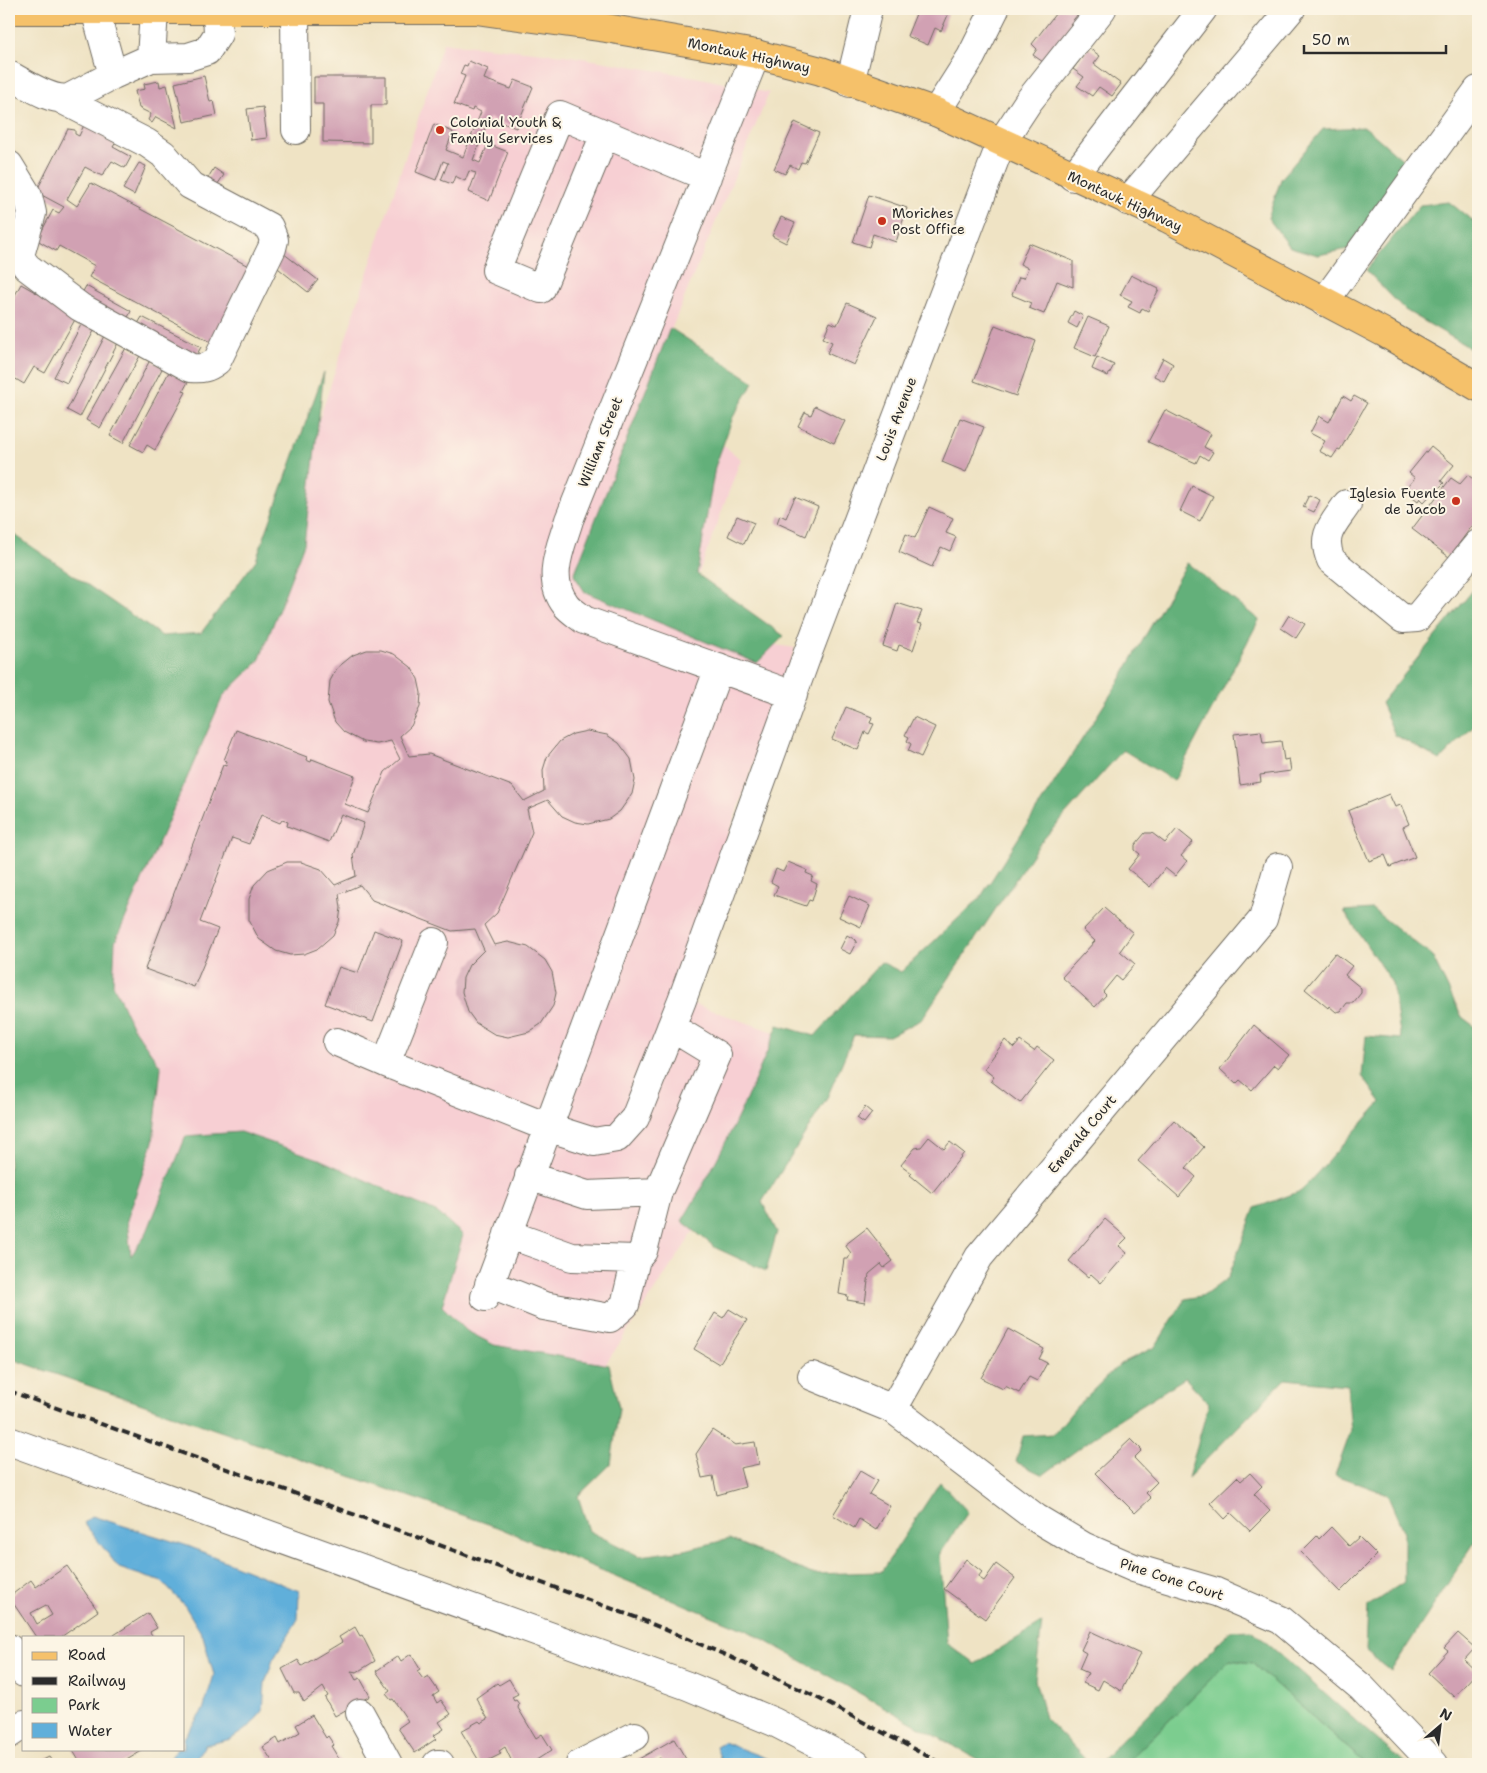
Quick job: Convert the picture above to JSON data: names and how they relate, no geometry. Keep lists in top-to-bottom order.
{
  "streets": {
    "main road": ["Montauk Highway"],
    "street": [
      "Louis Avenue",
      "William Street",
      "Emerald Court",
      "Pine Cone Court"
    ]
  },
  "crossings": [
    ["Montauk Highway", "Louis Avenue"],
    ["Montauk Highway", "William Street"],
    ["Louis Avenue", "William Street"],
    ["Emerald Court", "Pine Cone Court"]
  ],
  "places": ["Colonial Youth & Family Services", "Moriches Post Office", "Iglesia Fuente de Jacob"],
  "legend": [
    "Road",
    "Railway",
    "Park",
    "Water"
  ],
  "scale_bar": "50 m",
  "north": "top right"
}
